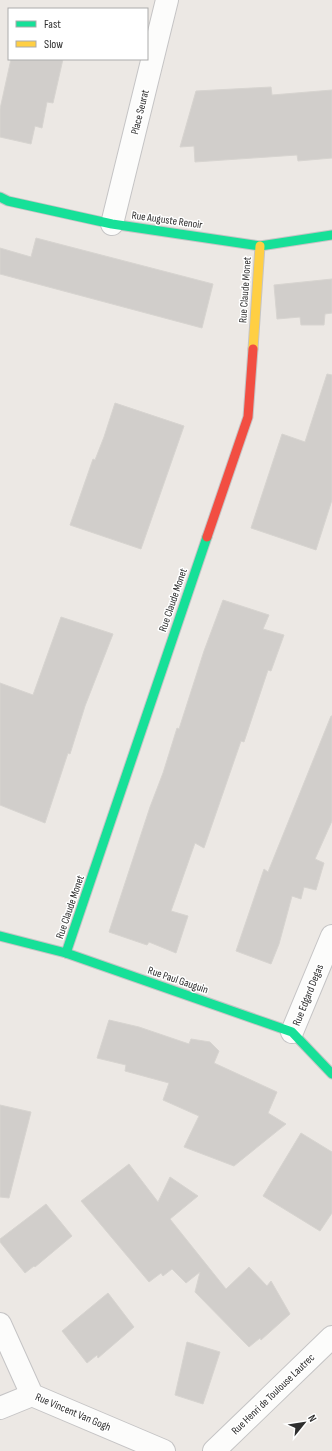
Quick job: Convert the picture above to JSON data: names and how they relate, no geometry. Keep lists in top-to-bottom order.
{
  "streets": {
    "street": [
      "Place Seurat",
      "Rue Auguste Renoir",
      "Rue Claude Monet",
      "Rue Paul Gauguin",
      "Rue Edgard Degas",
      "Rue Henri de Toulouse Lautrec",
      "Rue Vincent Van Gogh"
    ]
  },
  "crossings": [
    ["Place Seurat", "Rue Auguste Renoir"],
    ["Rue Auguste Renoir", "Rue Claude Monet"],
    ["Rue Claude Monet", "Rue Paul Gauguin"],
    ["Rue Paul Gauguin", "Rue Edgard Degas"]
  ],
  "legend": ["Fast", "Slow"],
  "north": "top right"
}
